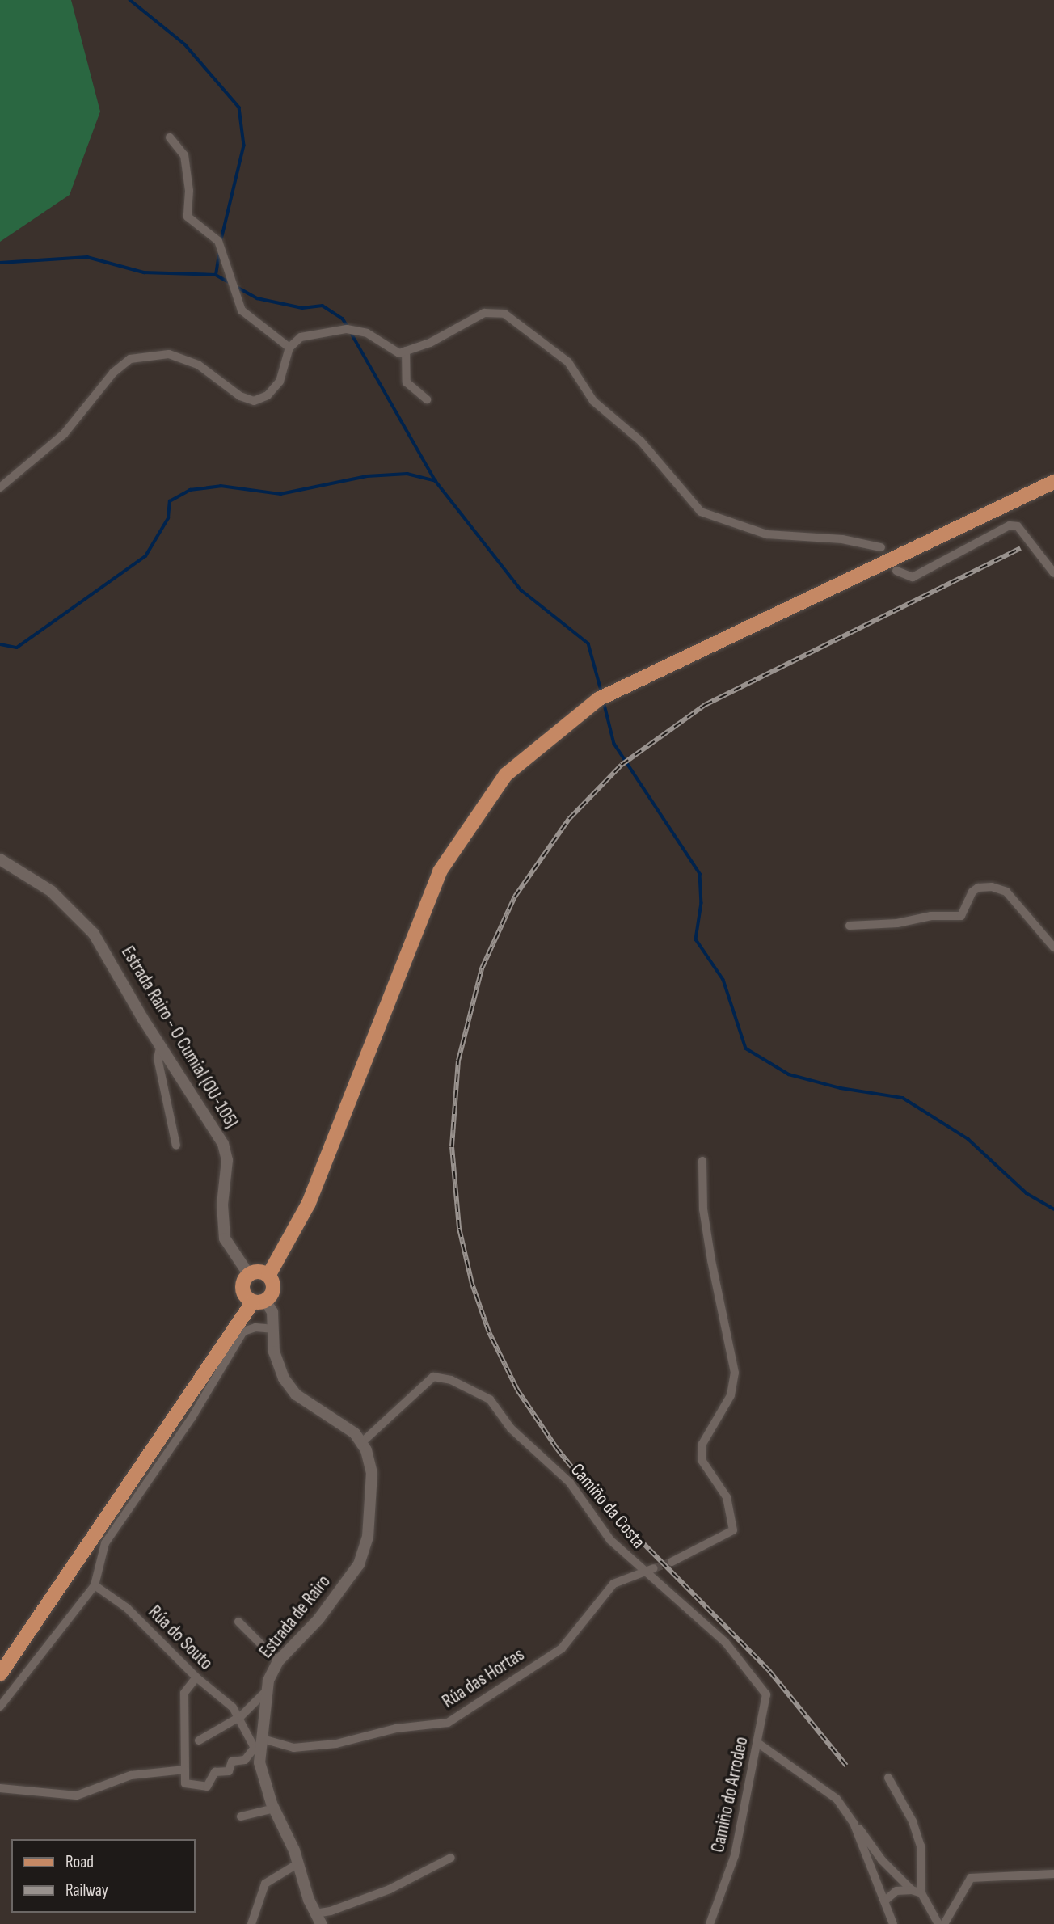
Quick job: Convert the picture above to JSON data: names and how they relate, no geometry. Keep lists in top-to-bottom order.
{
  "streets": {
    "street": [
      "Estrada Rairo - O Cumial (OU-105)",
      "Camiño da Costa",
      "Estrada de Rairo",
      "Rúa do Souto",
      "Rúa das Hortas",
      "Camiño do Arrodeo"
    ]
  },
  "crossings": [
    ["Camiño da Costa", "Estrada de Rairo"],
    ["Camiño da Costa", "Rúa das Hortas"],
    ["Camiño da Costa", "Camiño do Arrodeo"],
    ["Estrada de Rairo", "Rúa das Hortas"]
  ],
  "legend": ["Road", "Railway"]
}
